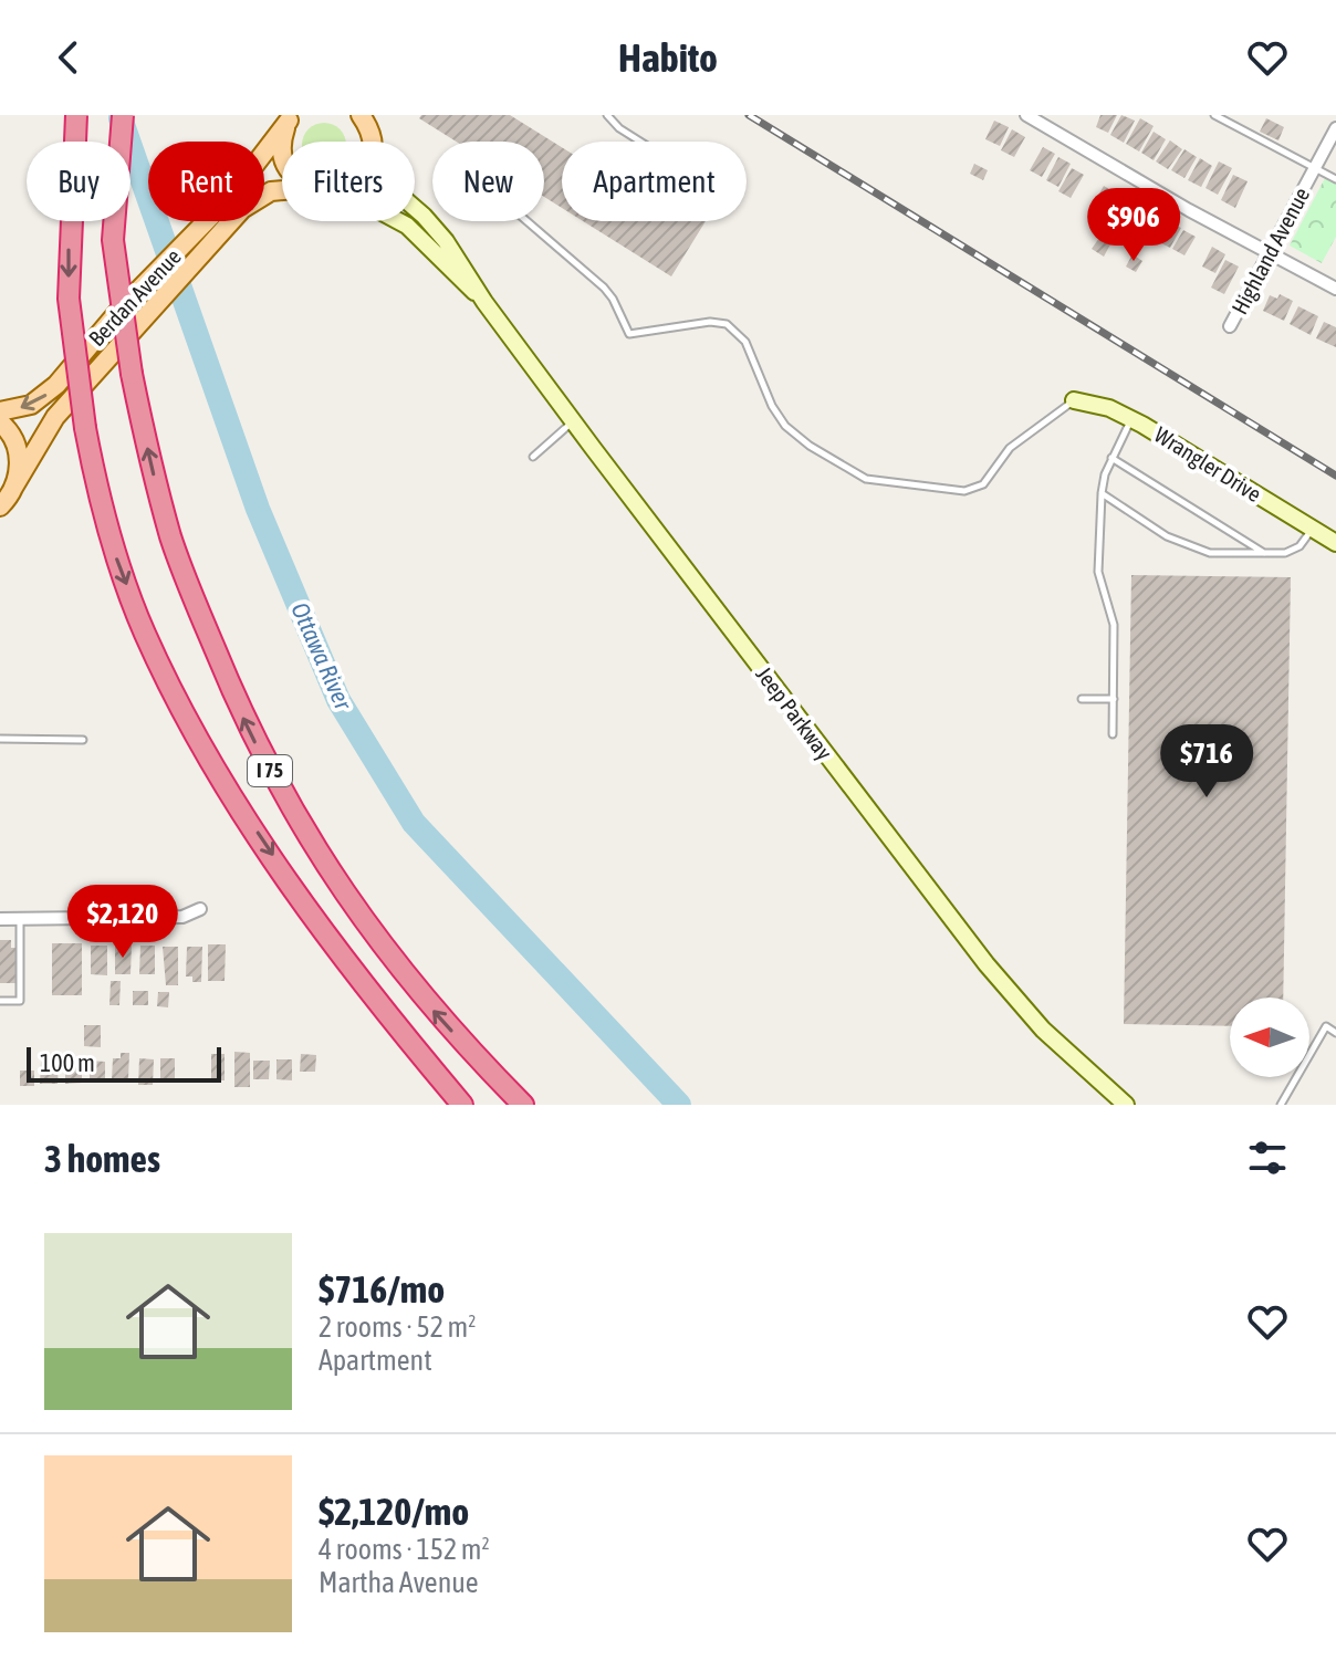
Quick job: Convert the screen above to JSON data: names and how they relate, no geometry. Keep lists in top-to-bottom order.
{
  "streets": {
    "highway": ["I 75"],
    "main road": ["Berdan Avenue"],
    "street": ["Highland Avenue", "Wrangler Drive", "Jeep Parkway"]
  },
  "water": ["Ottawa River"],
  "scale_bar": "100 m",
  "north": "left",
  "page": {
    "header": "Habito",
    "chip": [
      "Buy",
      "Rent",
      "Filters",
      "New",
      "Apartment"
    ],
    "price": ["$906", "$716", "$2,120"],
    "scale": "100 m",
    "heading": "3 homes",
    "list": [
      {
        "name": "$716/mo",
        "note": "2 rooms · 52 m² · Apartment"
      },
      {
        "name": "$2,120/mo",
        "note": "4 rooms · 152 m² · Martha Avenue"
      }
    ]
  }
}
